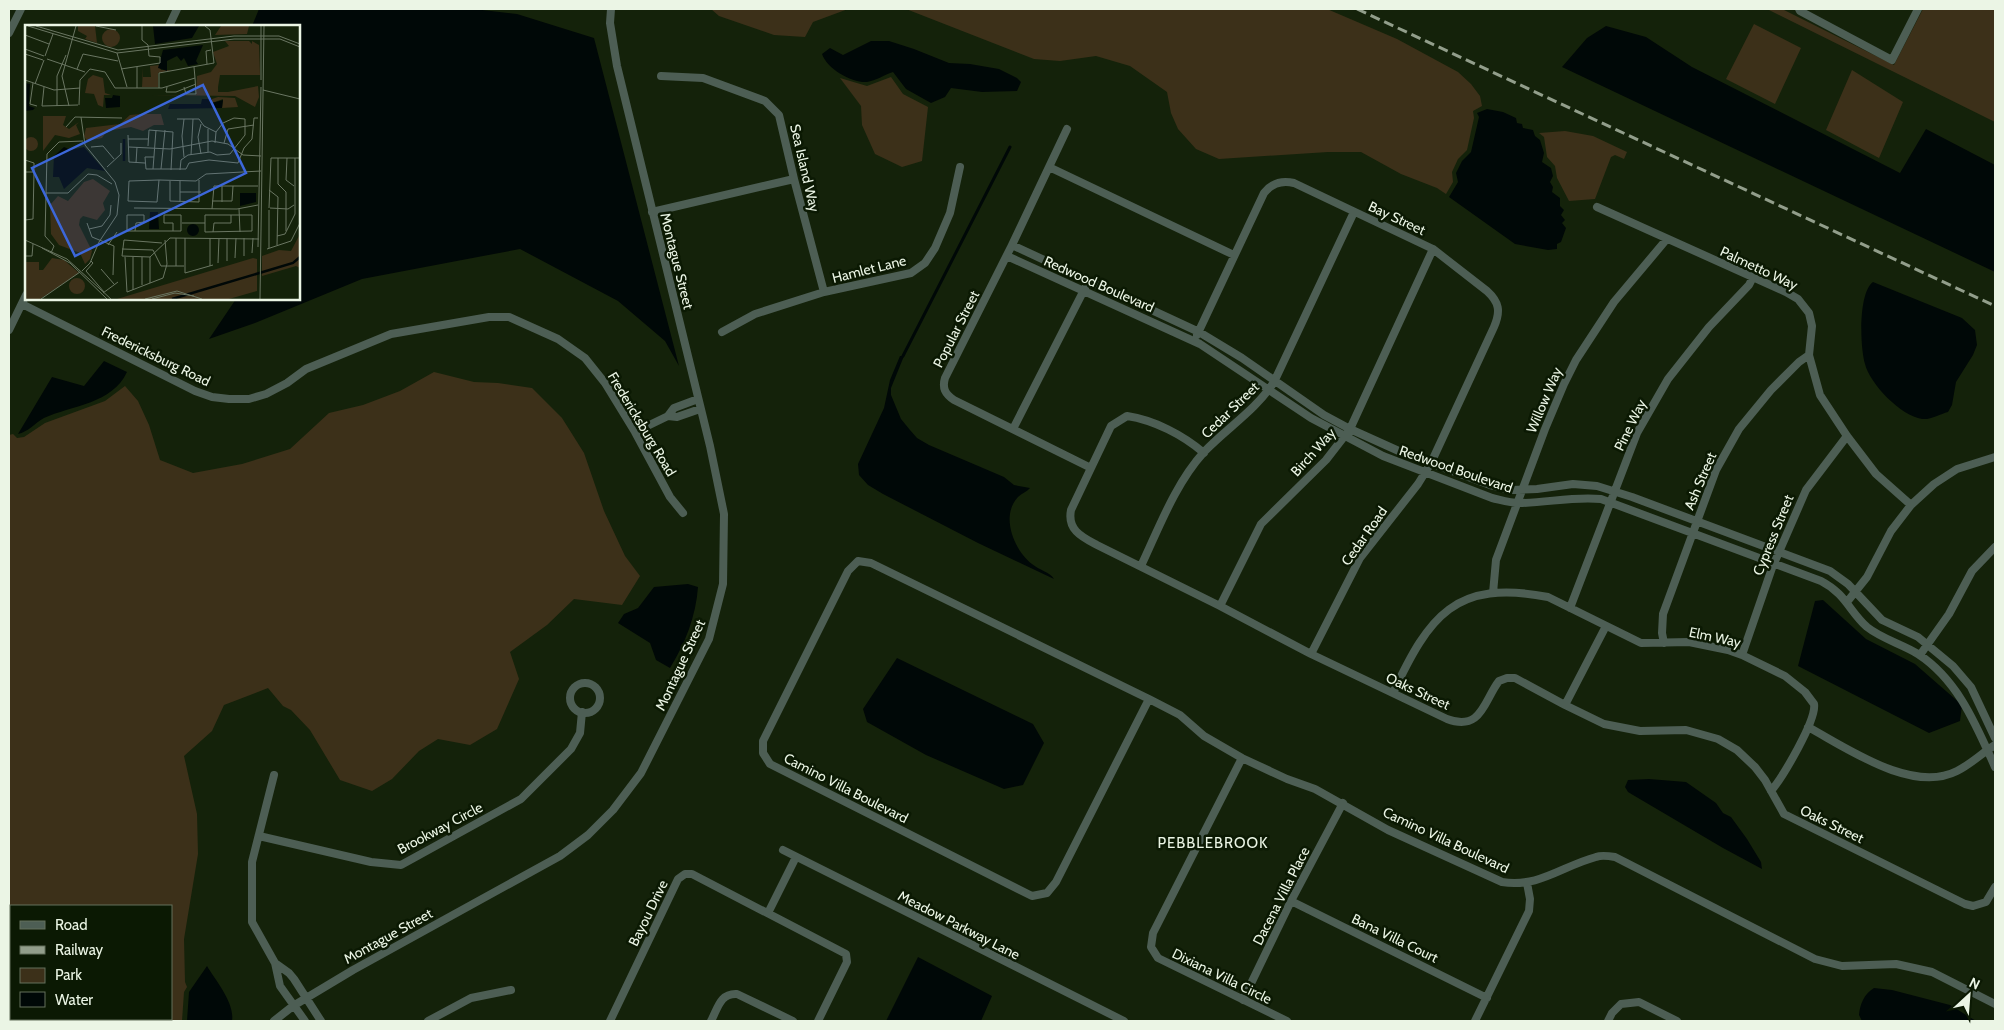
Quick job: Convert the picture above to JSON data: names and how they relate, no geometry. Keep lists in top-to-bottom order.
{
  "streets": {
    "street": [
      "Sea Island Way",
      "Bay Street",
      "Montague Street",
      "Palmetto Way",
      "Hamlet Lane",
      "Redwood Boulevard",
      "Popular Street",
      "Fredericksburg Road",
      "Willow Way",
      "Cedar Street",
      "Pine Way",
      "Birch Way",
      "Ash Street",
      "Cypress Street",
      "Cedar Road",
      "Elm Way",
      "Oaks Street",
      "Camino Villa Boulevard",
      "Brookway Circle",
      "Dacena Villa Place",
      "Bayou Drive",
      "Meadow Parkway Lane",
      "Bana Villa Court",
      "Dixiana Villa Circle"
    ]
  },
  "crossings": [
    ["Sea Island Way", "Hamlet Lane"],
    ["Bay Street", "Redwood Boulevard"],
    ["Bay Street", "Cedar Street"],
    ["Bay Street", "Birch Way"],
    ["Bay Street", "Cedar Road"],
    ["Palmetto Way", "Willow Way"],
    ["Palmetto Way", "Pine Way"],
    ["Palmetto Way", "Ash Street"],
    ["Palmetto Way", "Cypress Street"],
    ["Redwood Boulevard", "Popular Street"],
    ["Redwood Boulevard", "Willow Way"],
    ["Redwood Boulevard", "Cedar Street"],
    ["Redwood Boulevard", "Pine Way"],
    ["Redwood Boulevard", "Birch Way"],
    ["Redwood Boulevard", "Ash Street"],
    ["Redwood Boulevard", "Cypress Street"],
    ["Redwood Boulevard", "Cedar Road"],
    ["Popular Street", "Oaks Street"],
    ["Willow Way", "Elm Way"],
    ["Cedar Street", "Oaks Street"],
    ["Pine Way", "Elm Way"],
    ["Birch Way", "Oaks Street"],
    ["Ash Street", "Elm Way"],
    ["Cypress Street", "Elm Way"],
    ["Cedar Road", "Oaks Street"],
    ["Elm Way", "Oaks Street"],
    ["Camino Villa Boulevard", "Dacena Villa Place"],
    ["Camino Villa Boulevard", "Dixiana Villa Circle"],
    ["Dacena Villa Place", "Bana Villa Court"],
    ["Dacena Villa Place", "Dixiana Villa Circle"]
  ],
  "districts": ["PEBBLEBROOK"],
  "legend": [
    "Road",
    "Railway",
    "Park",
    "Water"
  ],
  "north": "top right"
}
